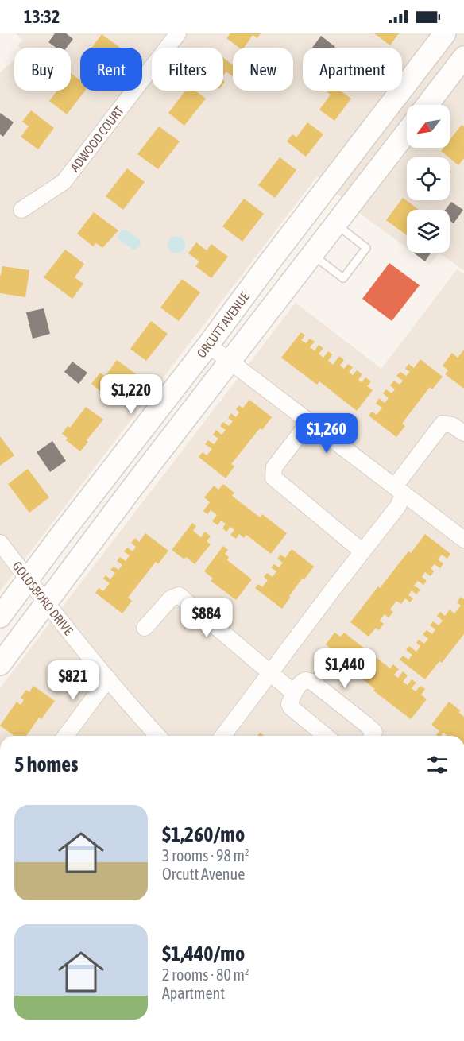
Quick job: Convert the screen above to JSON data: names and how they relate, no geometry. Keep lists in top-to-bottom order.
{
  "streets": {
    "main road": ["ORCUTT AVENUE"],
    "street": ["ADWOOD COURT", "GOLDSBORO DRIVE"]
  },
  "crossings": [
    ["ORCUTT AVENUE", "GOLDSBORO DRIVE"]
  ],
  "north": "bottom left",
  "page": {
    "status": "13:32",
    "chip": [
      "Buy",
      "Rent",
      "Filters",
      "New",
      "Apartment"
    ],
    "price": [
      "$1,220",
      "$1,260",
      "$884",
      "$1,440",
      "$821"
    ],
    "heading": "5 homes",
    "list": [
      {
        "name": "$1,260/mo",
        "note": "3 rooms · 98 m² · Orcutt Avenue"
      },
      {
        "name": "$1,440/mo",
        "note": "2 rooms · 80 m² · Apartment"
      }
    ]
  }
}
